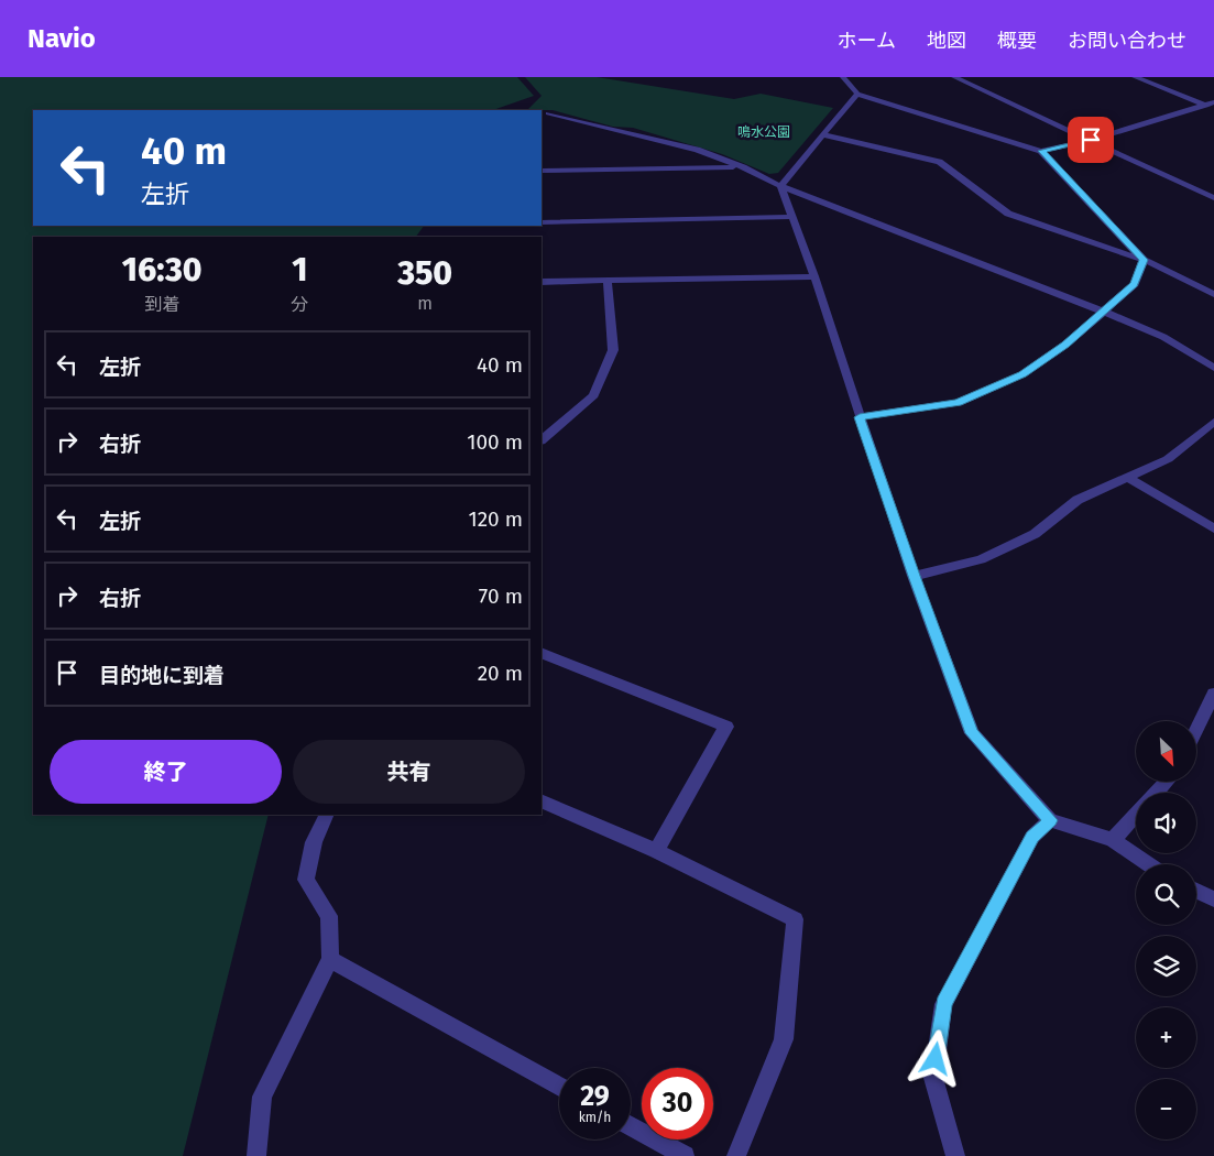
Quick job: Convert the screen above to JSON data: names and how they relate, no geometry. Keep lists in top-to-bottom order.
{
  "parks": ["鳴水公園"],
  "north": "bottom right",
  "page": {
    "header": "Navio",
    "nav": [
      "ホーム",
      "地図",
      "概要",
      "お問い合わせ"
    ],
    "turn": ["40 m", "左折"],
    "eta": [
      "16:30",
      "到着",
      "1",
      "分",
      "350",
      "m"
    ],
    "list": [
      {
        "name": "左折",
        "value": "40 m"
      },
      {
        "name": "右折",
        "value": "100 m"
      },
      {
        "name": "左折",
        "value": "120 m"
      },
      {
        "name": "右折",
        "value": "70 m"
      },
      {
        "name": "目的地に到着",
        "value": "20 m"
      }
    ],
    "map_buttons": ["+", "−"],
    "buttons": ["終了", "共有"],
    "speed": "29 km/h",
    "limit": "30"
  }
}
